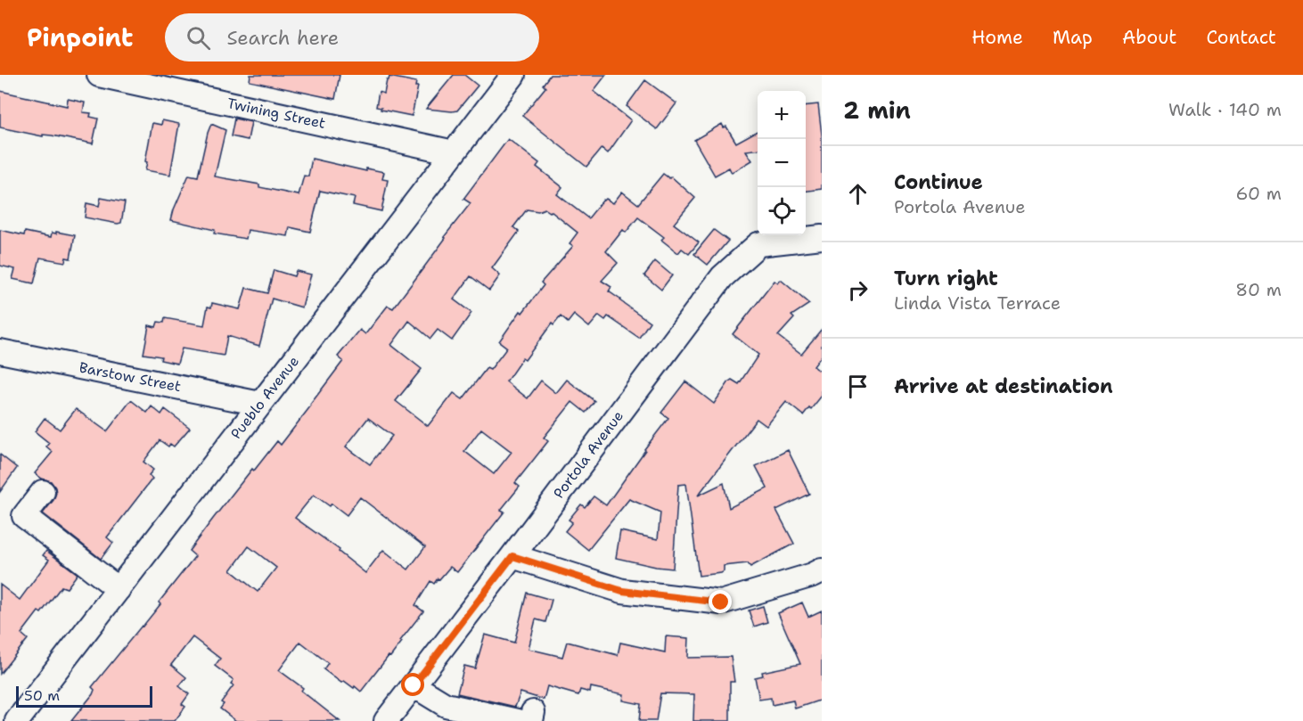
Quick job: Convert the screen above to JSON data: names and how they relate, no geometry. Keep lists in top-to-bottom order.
{
  "streets": {
    "street": [
      "Twining Street",
      "Barstow Street",
      "Pueblo Avenue",
      "Portola Avenue"
    ]
  },
  "crossings": [
    ["Twining Street", "Pueblo Avenue"],
    ["Barstow Street", "Pueblo Avenue"]
  ],
  "scale_bar": "50 m",
  "page": {
    "header": "Pinpoint",
    "search": "Search here",
    "nav": [
      "Home",
      "Map",
      "About",
      "Contact"
    ],
    "heading": ["2 min", "Walk · 140 m"],
    "map_buttons": ["+", "−"],
    "list": [
      ["Continue", "Portola Avenue", "60 m"],
      ["Turn right", "Linda Vista Terrace", "80 m"],
      "Arrive at destination"
    ],
    "scale": "50 m"
  }
}
